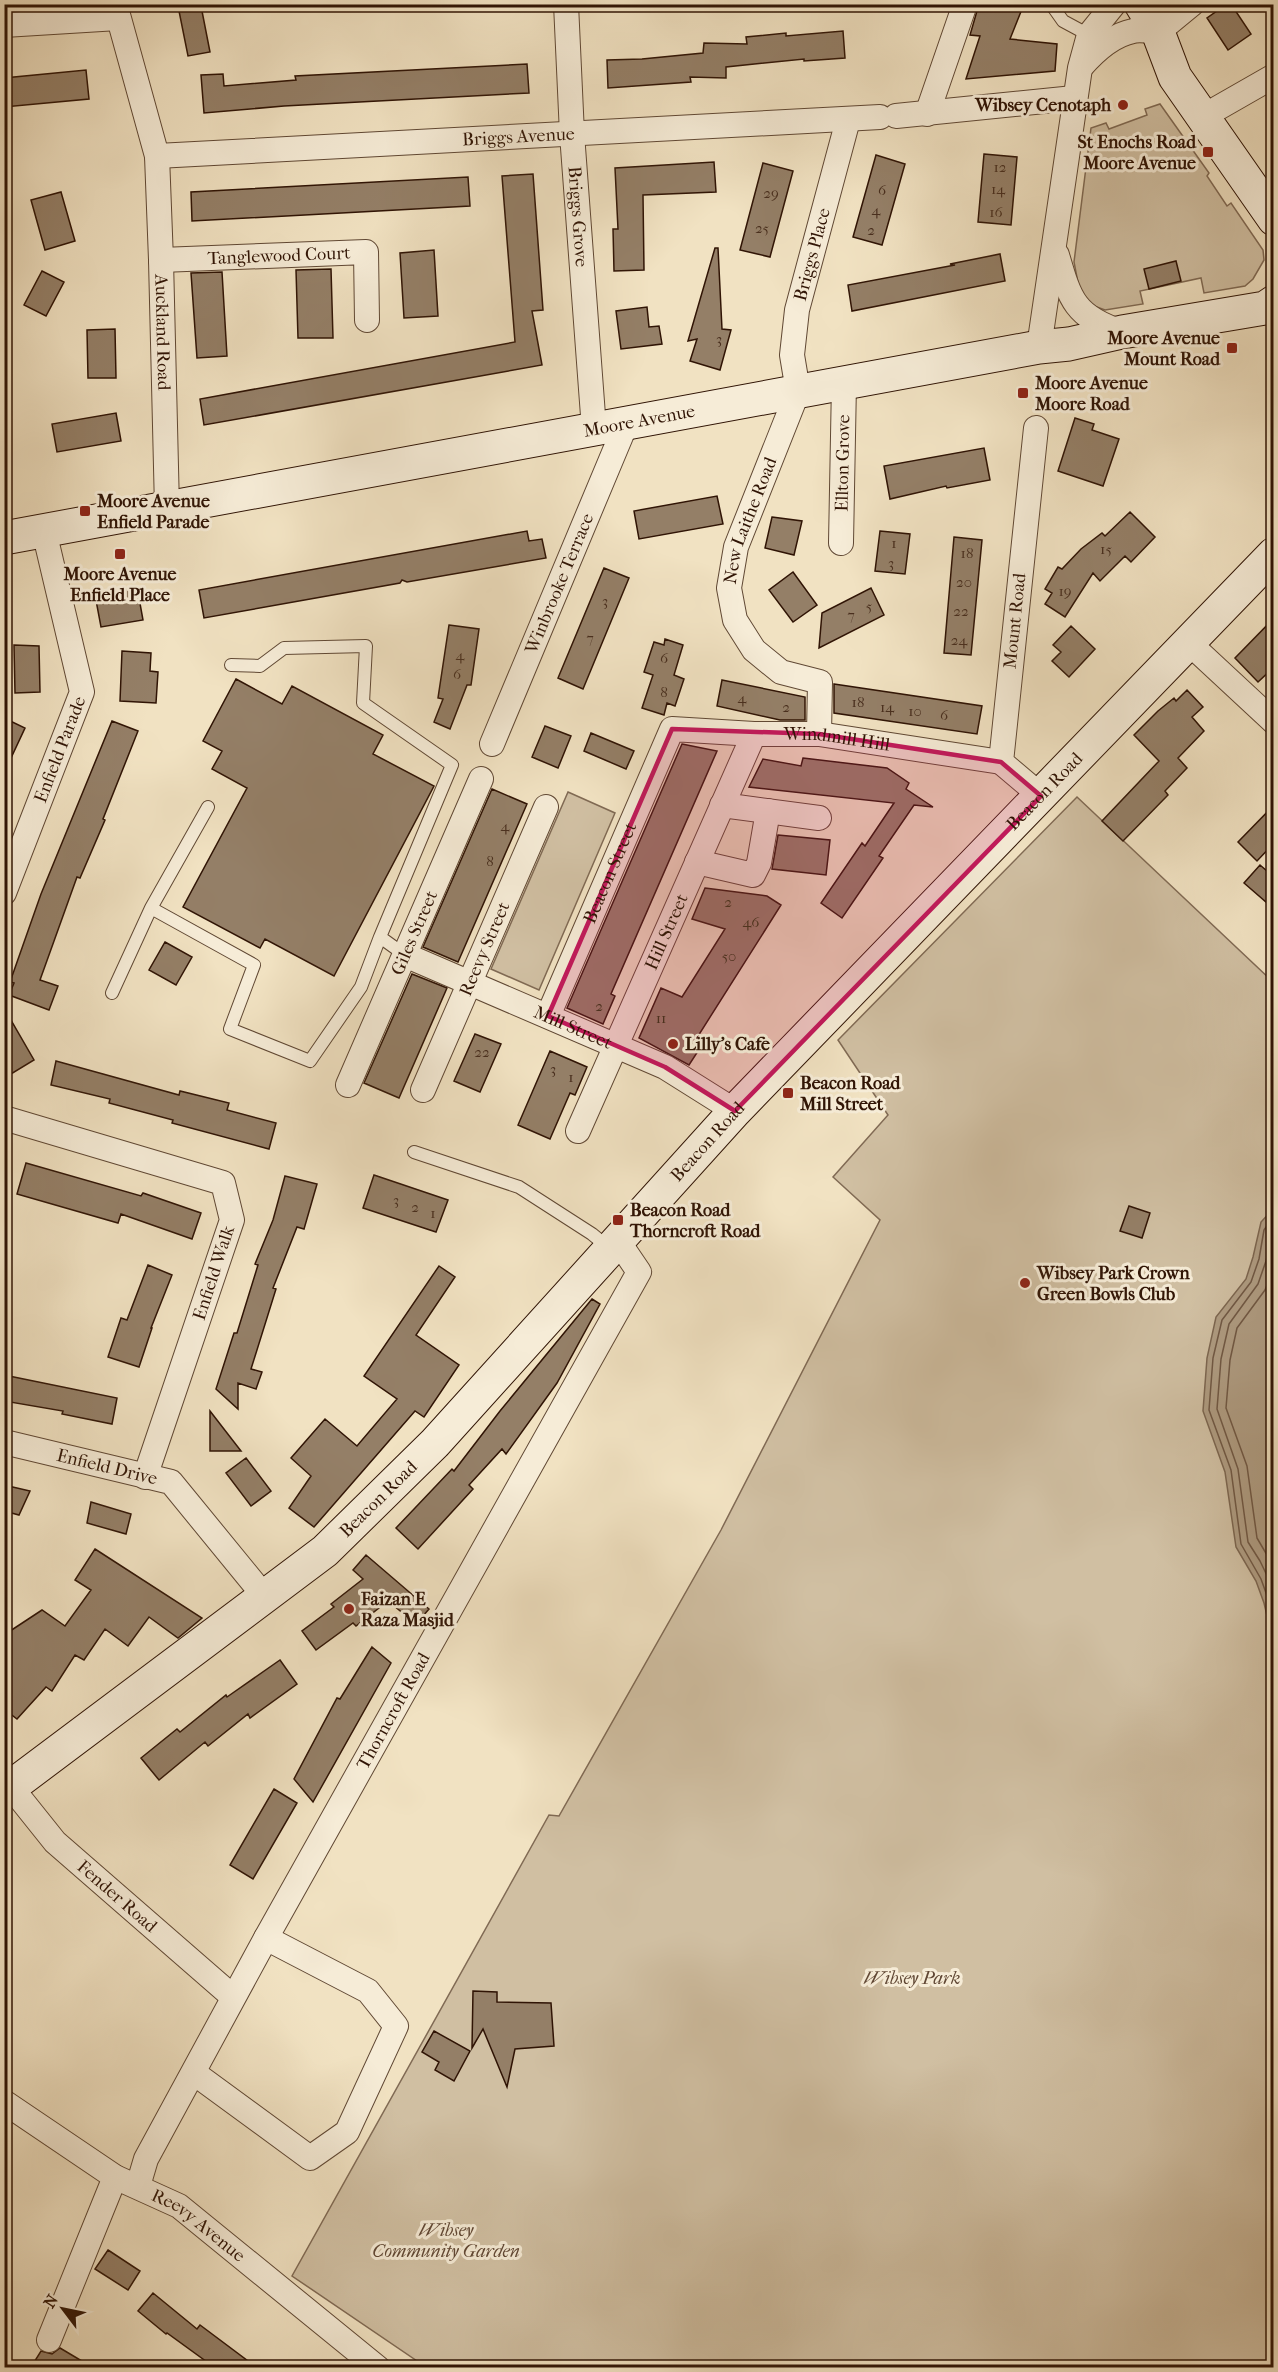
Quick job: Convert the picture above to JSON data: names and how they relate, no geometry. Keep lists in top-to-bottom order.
{
  "streets": {
    "main road": ["Moore Avenue", "Beacon Road"],
    "street": [
      "Briggs Avenue",
      "Briggs Grove",
      "Briggs Place",
      "Tanglewood Court",
      "Auckland Road",
      "Ellton Grove",
      "New Laithe Road",
      "Winbrooke Terrace",
      "Mount Road",
      "Windmill Hill",
      "Enfield Parade",
      "Beacon Street",
      "Giles Street",
      "Hill Street",
      "Reevy Street",
      "Mill Street",
      "Enfield Walk",
      "Enfield Drive",
      "Thorncroft Road",
      "Fender Road",
      "Reevy Avenue"
    ]
  },
  "crossings": [
    ["Briggs Avenue", "Briggs Grove"],
    ["Briggs Avenue", "Briggs Place"],
    ["Briggs Avenue", "Auckland Road"],
    ["Briggs Grove", "Moore Avenue"],
    ["Briggs Place", "Moore Avenue"],
    ["Briggs Place", "New Laithe Road"],
    ["Tanglewood Court", "Auckland Road"],
    ["Auckland Road", "Moore Avenue"],
    ["Moore Avenue", "Ellton Grove"],
    ["Moore Avenue", "New Laithe Road"],
    ["Moore Avenue", "Winbrooke Terrace"],
    ["Moore Avenue", "Enfield Parade"],
    ["New Laithe Road", "Windmill Hill"],
    ["Mount Road", "Windmill Hill"],
    ["Windmill Hill", "Beacon Street"],
    ["Windmill Hill", "Hill Street"],
    ["Beacon Road", "Mill Street"],
    ["Beacon Road", "Enfield Drive"],
    ["Beacon Road", "Thorncroft Road"],
    ["Beacon Road", "Fender Road"],
    ["Beacon Street", "Mill Street"],
    ["Giles Street", "Mill Street"],
    ["Hill Street", "Mill Street"],
    ["Reevy Street", "Mill Street"],
    ["Enfield Walk", "Enfield Drive"],
    ["Thorncroft Road", "Fender Road"],
    ["Thorncroft Road", "Reevy Avenue"]
  ],
  "parks": ["Wibsey Park", "Wibsey Community Garden"],
  "places": {
    "other": [
      "Wibsey Cenotaph",
      "Lilly's Cafe",
      "Wibsey Park Crown Green Bowls Club",
      "Faizan E Raza Masjid"
    ],
    "transit": [
      "St Enochs Road Moore Avenue",
      "Moore Avenue Mount Road",
      "Moore Avenue Moore Road",
      "Moore Avenue Enfield Parade",
      "Moore Avenue Enfield Place",
      "Beacon Road Mill Street",
      "Beacon Road Thorncroft Road"
    ]
  },
  "house_numbers": [
    "12",
    "14",
    "6",
    "29",
    "4",
    "16",
    "25",
    "2",
    "3",
    "1",
    "15",
    "18",
    "3",
    "20",
    "19",
    "3",
    "5",
    "22",
    "7",
    "7",
    "24",
    "4",
    "6",
    "6",
    "8",
    "4",
    "18",
    "2",
    "14",
    "10",
    "6",
    "4",
    "8",
    "2",
    "46",
    "50",
    "2",
    "11",
    "22",
    "3",
    "1",
    "3",
    "2",
    "1"
  ],
  "north": "top left"
}
